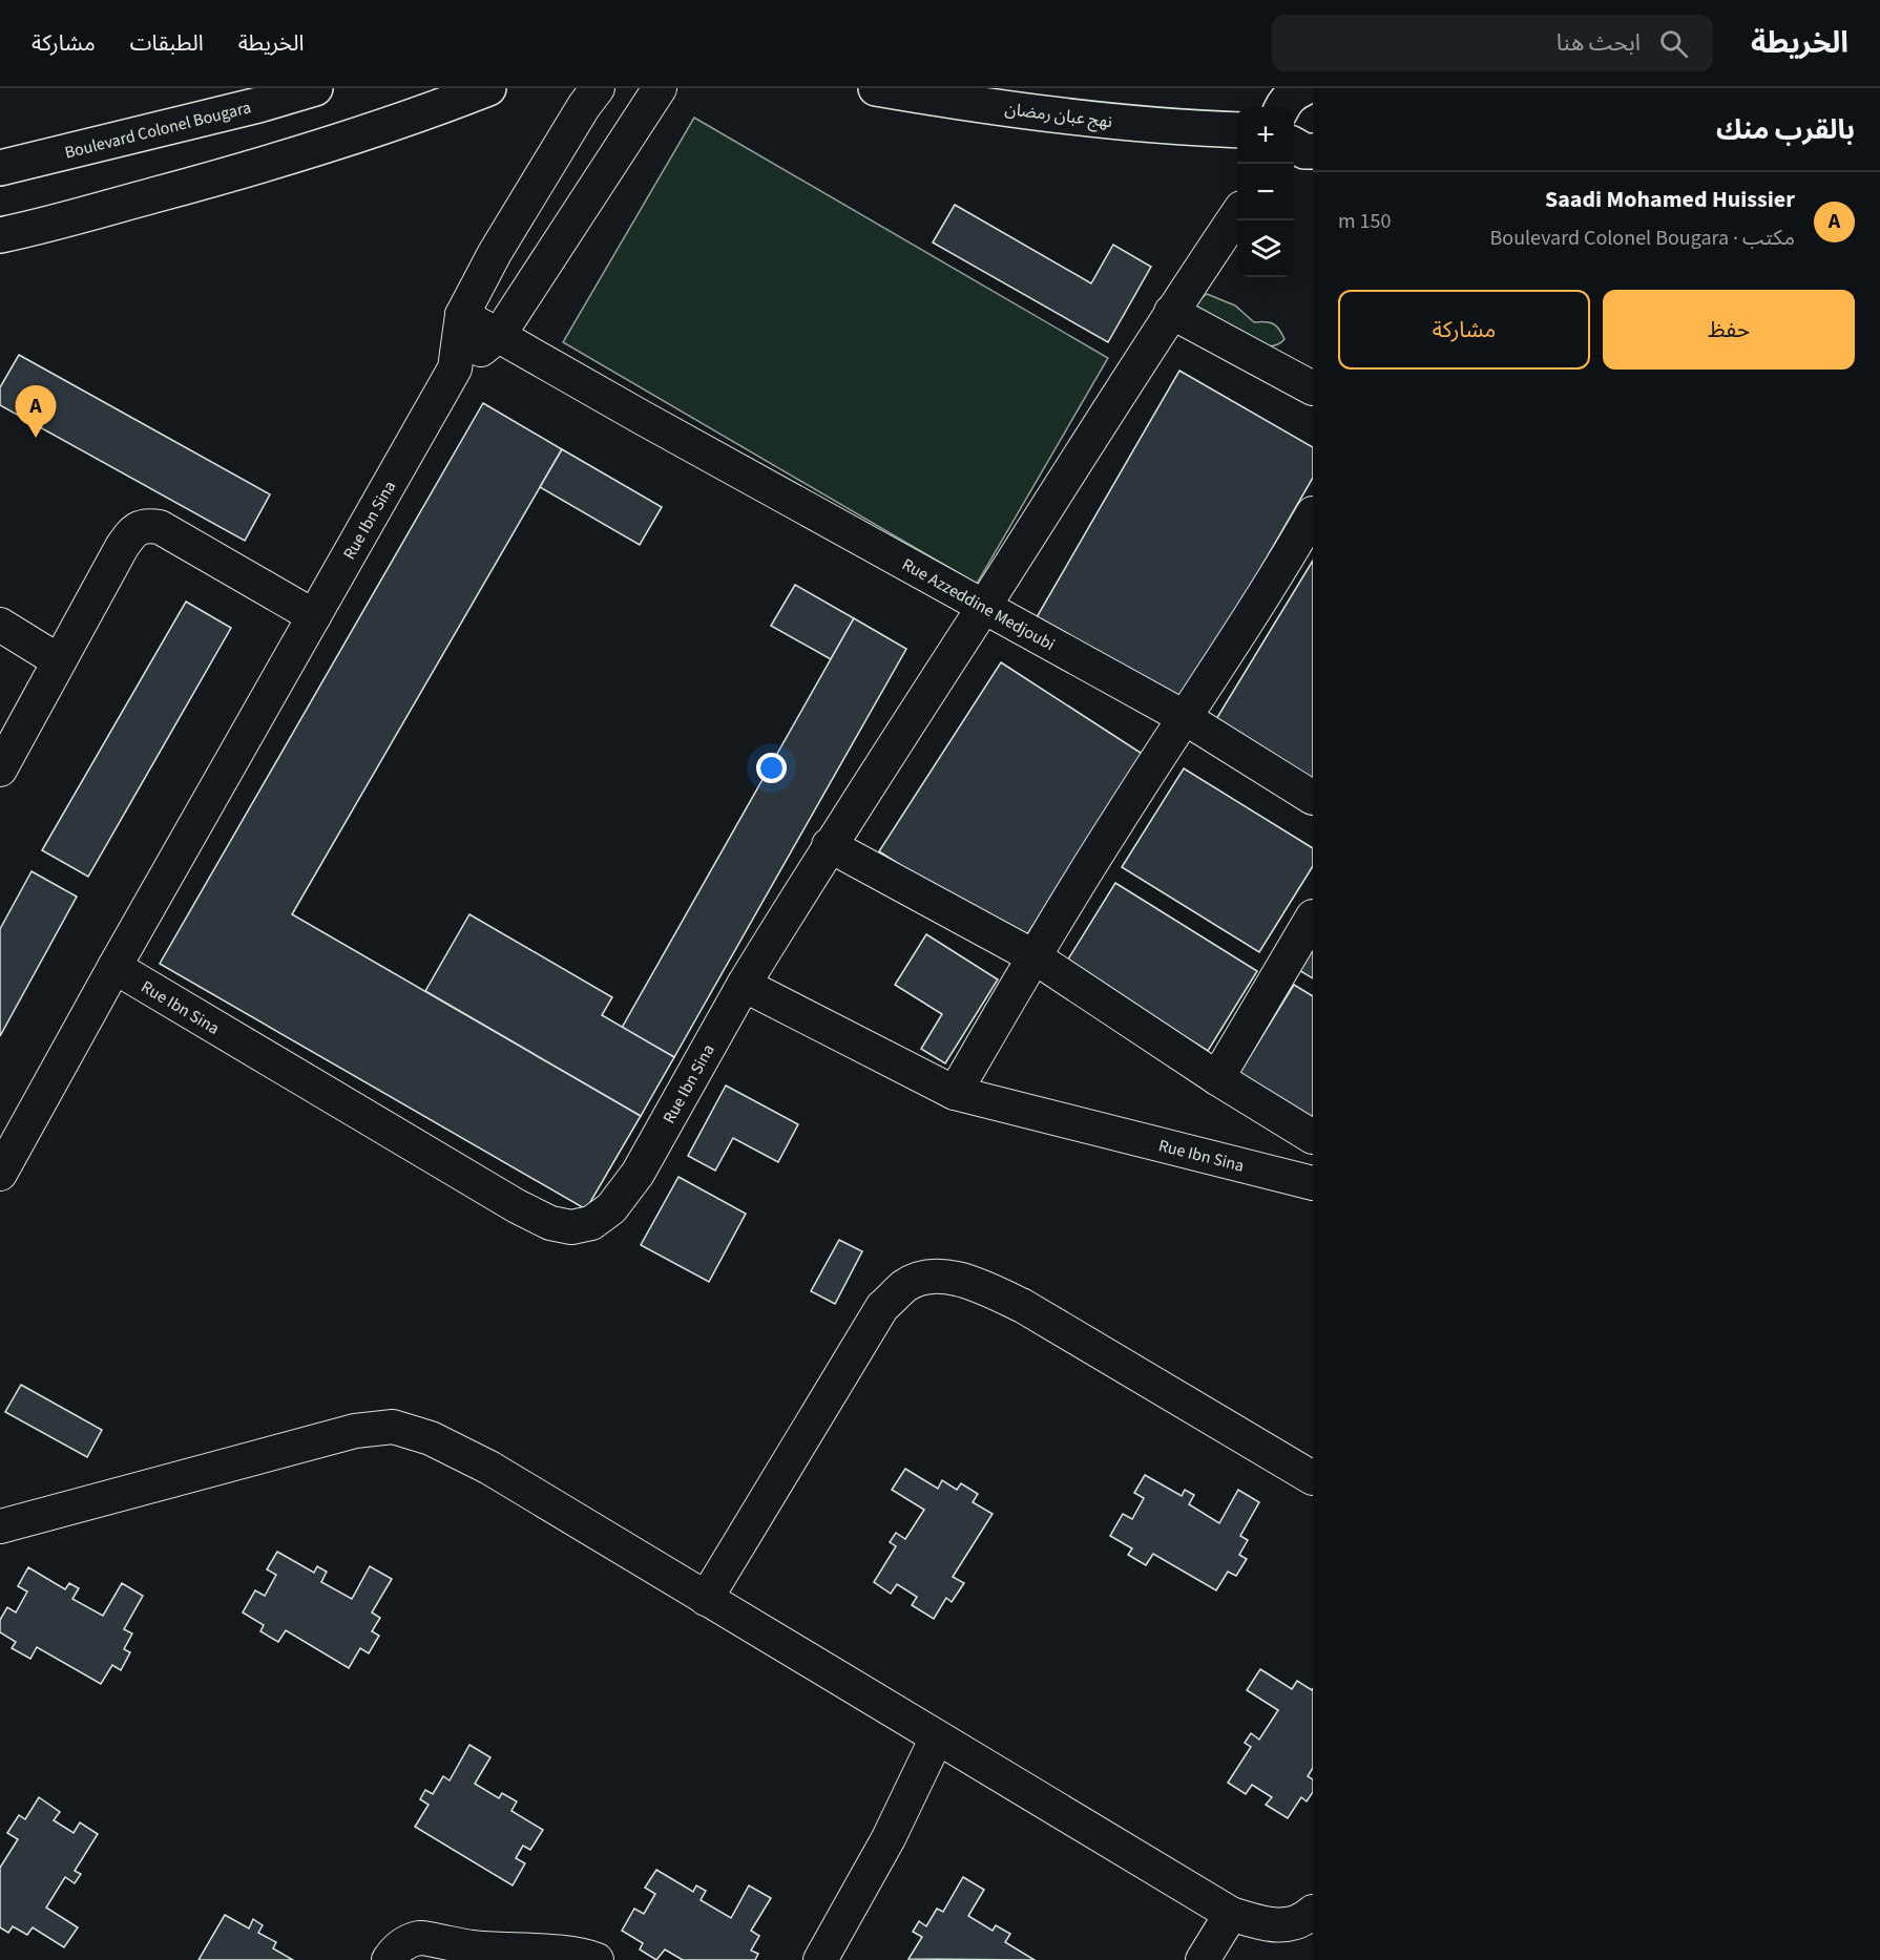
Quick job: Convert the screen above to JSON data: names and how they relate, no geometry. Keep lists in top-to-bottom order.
{
  "streets": {
    "main road": ["نهج عبان رمضان", "Boulevard Colonel Bougara"],
    "street": ["Rue Ibn Sina", "Rue Azzeddine Medjoubi"]
  },
  "page": {
    "header": "الخريطة",
    "search": "ابحث هنا",
    "nav": ["الخريطة", "الطبقات", "مشاركة"],
    "heading": "بالقرب منك",
    "map_buttons": ["+", "−"],
    "list": [
      {
        "mark": "A",
        "name": "Saadi Mohamed Huissier",
        "note": "مكتب · Boulevard Colonel Bougara",
        "value": "150 m"
      }
    ],
    "buttons": ["حفظ", "مشاركة"],
    "pins": "A"
  }
}
